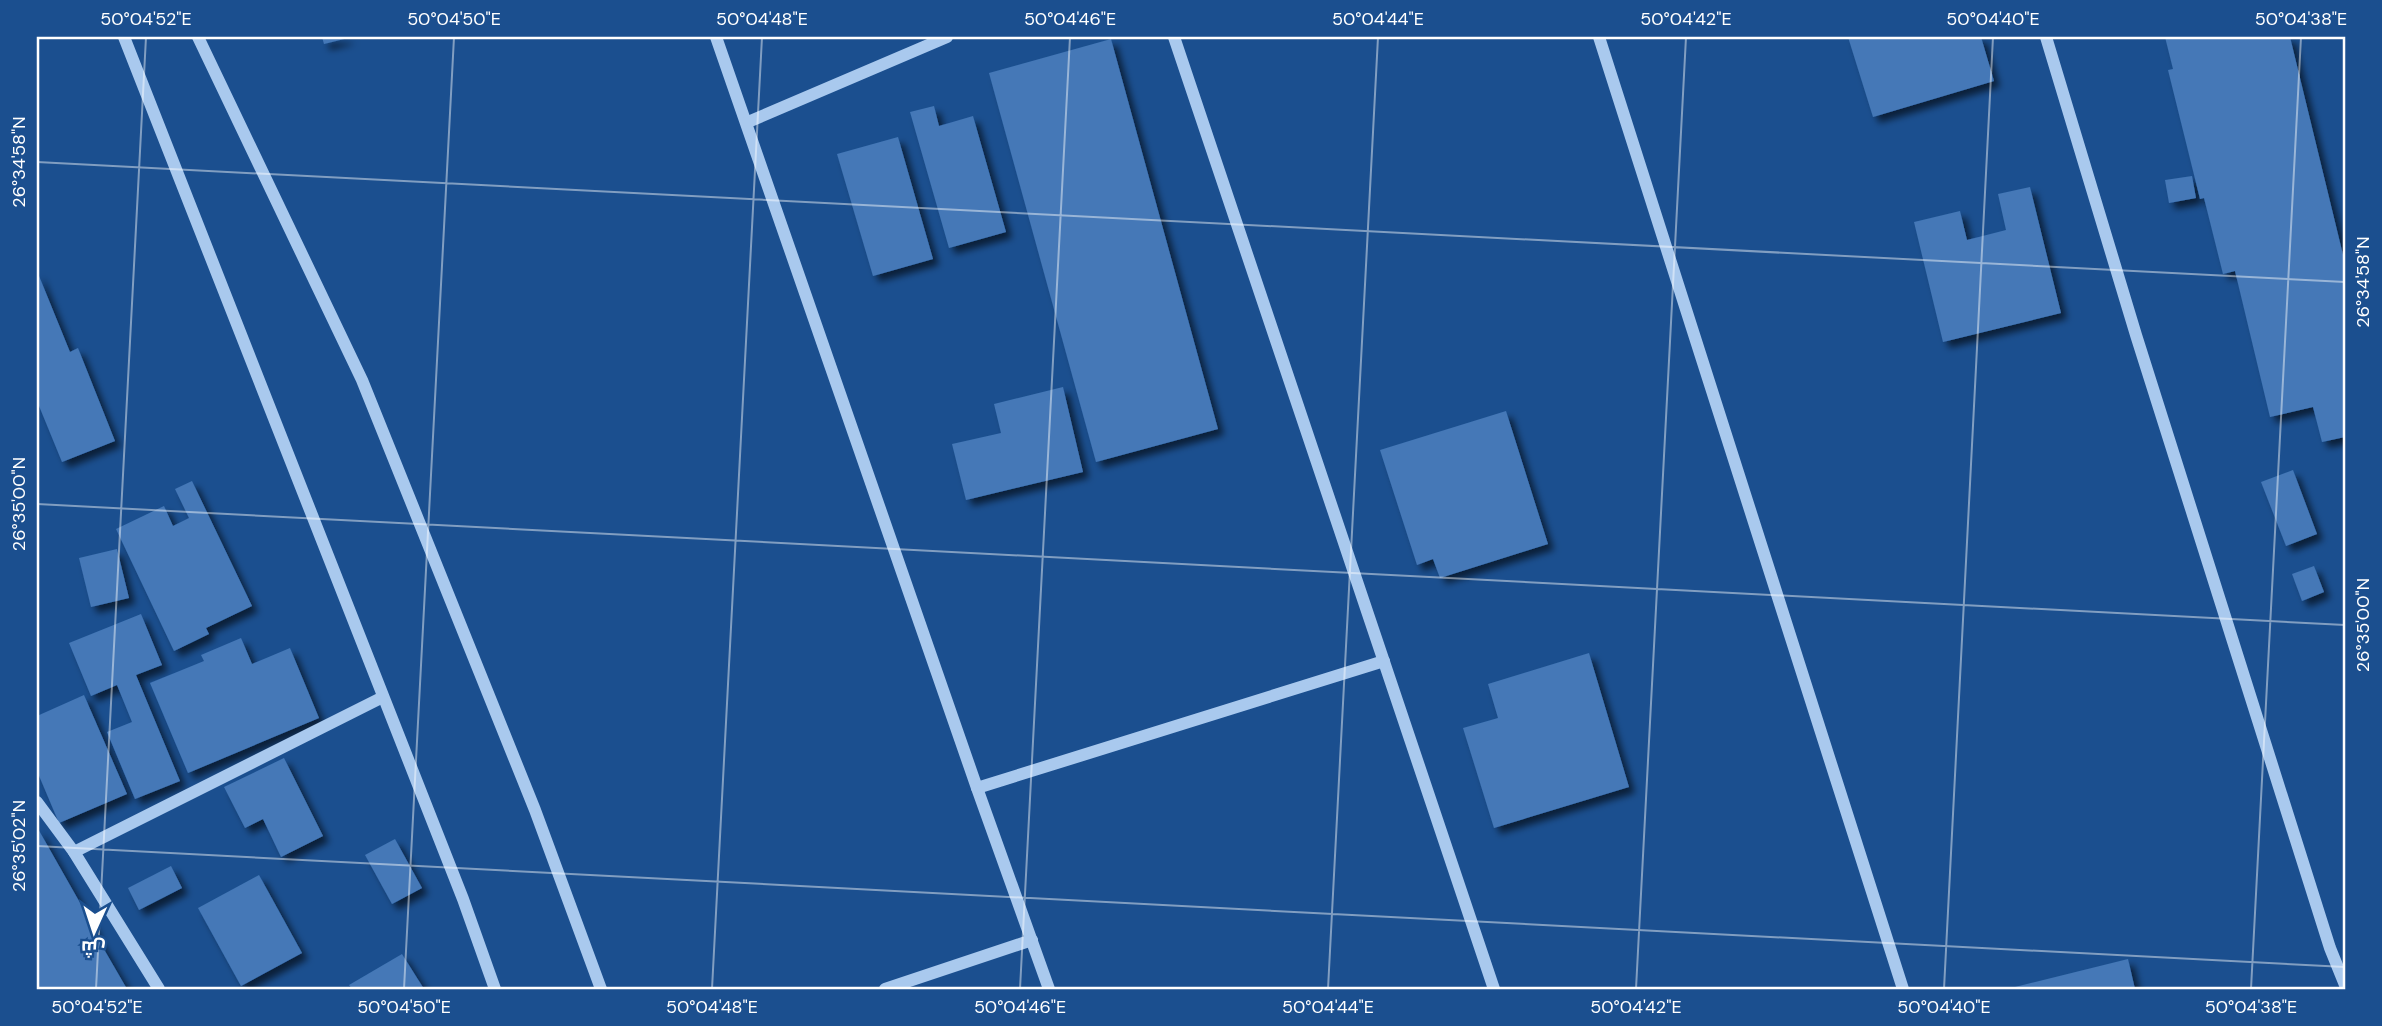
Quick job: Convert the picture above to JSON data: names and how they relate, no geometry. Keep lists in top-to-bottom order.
{
  "north": "bottom",
  "coordinates": [
    "50°04'52\"E",
    "50°04'50\"E",
    "50°04'48\"E",
    "50°04'46\"E",
    "50°04'44\"E",
    "50°04'42\"E",
    "50°04'40\"E",
    "50°04'38\"E",
    "26°34'58\"N",
    "26°35'00\"N",
    "26°35'02\"N"
  ]
}
